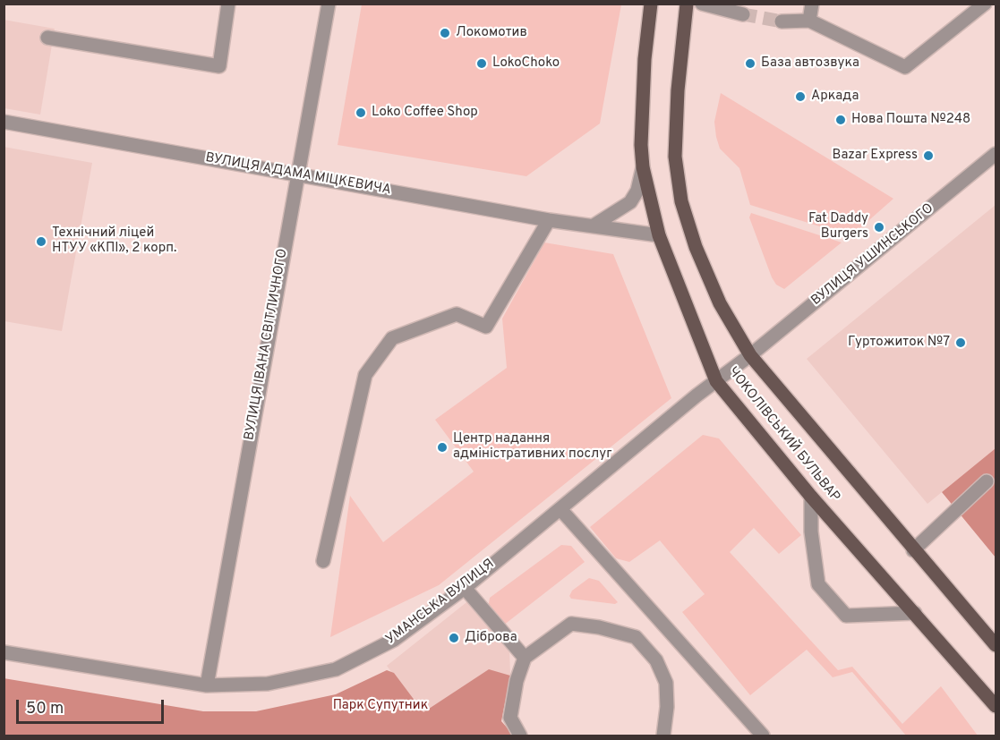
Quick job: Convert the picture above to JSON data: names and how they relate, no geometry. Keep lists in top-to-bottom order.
{
  "streets": {
    "main road": ["ЧОКОЛІВСЬКИЙ БУЛЬВАР"],
    "street": [
      "ВУЛИЦЯ АДАМА МІЦКЕВИЧА",
      "ВУЛИЦЯ УШИНСЬКОГО",
      "ВУЛИЦЯ ІВАНА СВІТЛИЧНОГО",
      "УМАНСЬКА ВУЛИЦЯ"
    ]
  },
  "crossings": [
    ["ВУЛИЦЯ АДАМА МІЦКЕВИЧА", "ВУЛИЦЯ ІВАНА СВІТЛИЧНОГО"],
    ["ВУЛИЦЯ АДАМА МІЦКЕВИЧА", "ЧОКОЛІВСЬКИЙ БУЛЬВАР"],
    ["ВУЛИЦЯ УШИНСЬКОГО", "ЧОКОЛІВСЬКИЙ БУЛЬВАР"],
    ["ВУЛИЦЯ УШИНСЬКОГО", "УМАНСЬКА ВУЛИЦЯ"],
    ["ВУЛИЦЯ ІВАНА СВІТЛИЧНОГО", "УМАНСЬКА ВУЛИЦЯ"],
    ["ЧОКОЛІВСЬКИЙ БУЛЬВАР", "УМАНСЬКА ВУЛИЦЯ"]
  ],
  "parks": ["Парк Супутник"],
  "places": [
    "Локомотив",
    "LokoChoko",
    "База автозвука",
    "Аркада",
    "Loko Coffee Shop",
    "Нова Пошта №248",
    "Bazar Express",
    "Fat Daddy Burgers",
    "Технічний ліцей НТУУ «КПІ», 2 корп.",
    "Гуртожиток №7",
    "Центр надання адміністративних послуг",
    "Діброва"
  ],
  "scale_bar": "50 m"
}
